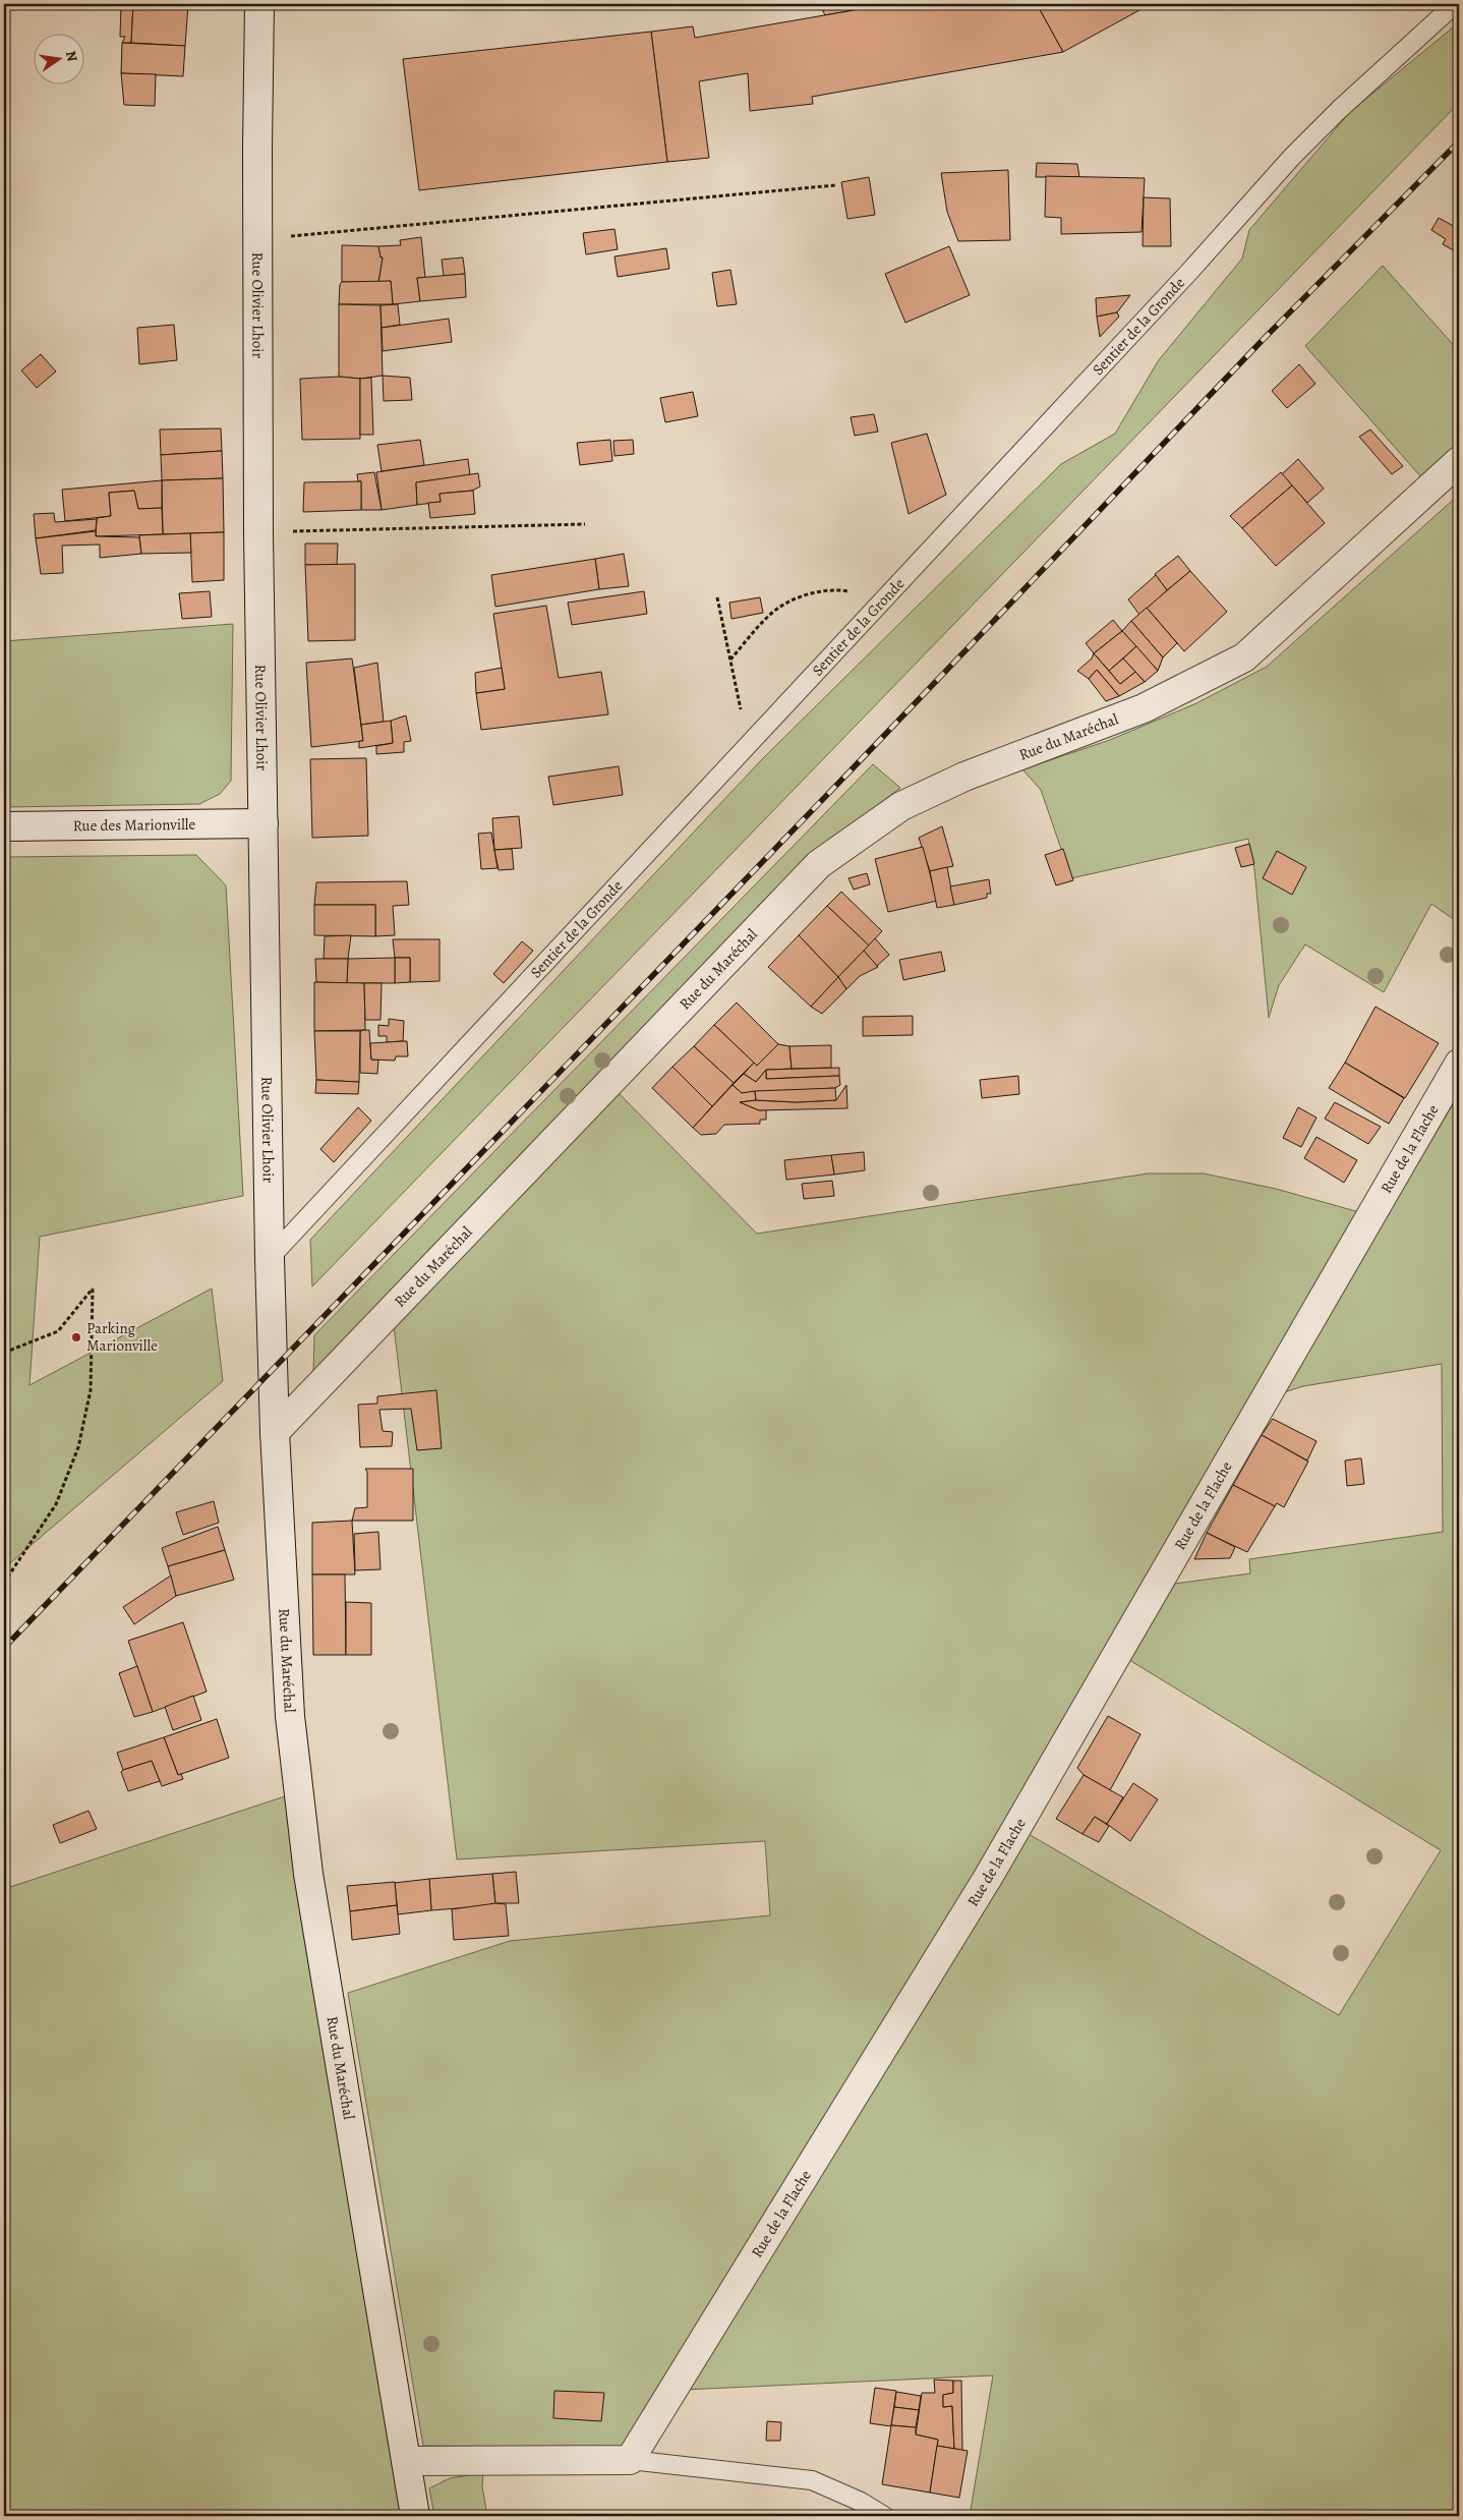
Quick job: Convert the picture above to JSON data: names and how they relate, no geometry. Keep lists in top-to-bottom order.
{
  "streets": {
    "street": [
      "Rue Olivier Lhoir",
      "Rue du Maréchal",
      "Rue des Marionville",
      "Rue de la Flache"
    ],
    "lane": ["Sentier de la Gronde"]
  },
  "crossings": [
    ["Rue Olivier Lhoir", "Sentier de la Gronde"],
    ["Rue Olivier Lhoir", "Rue du Maréchal"],
    ["Rue Olivier Lhoir", "Rue des Marionville"]
  ],
  "places": ["Parking Marionville"],
  "north": "right"
}
